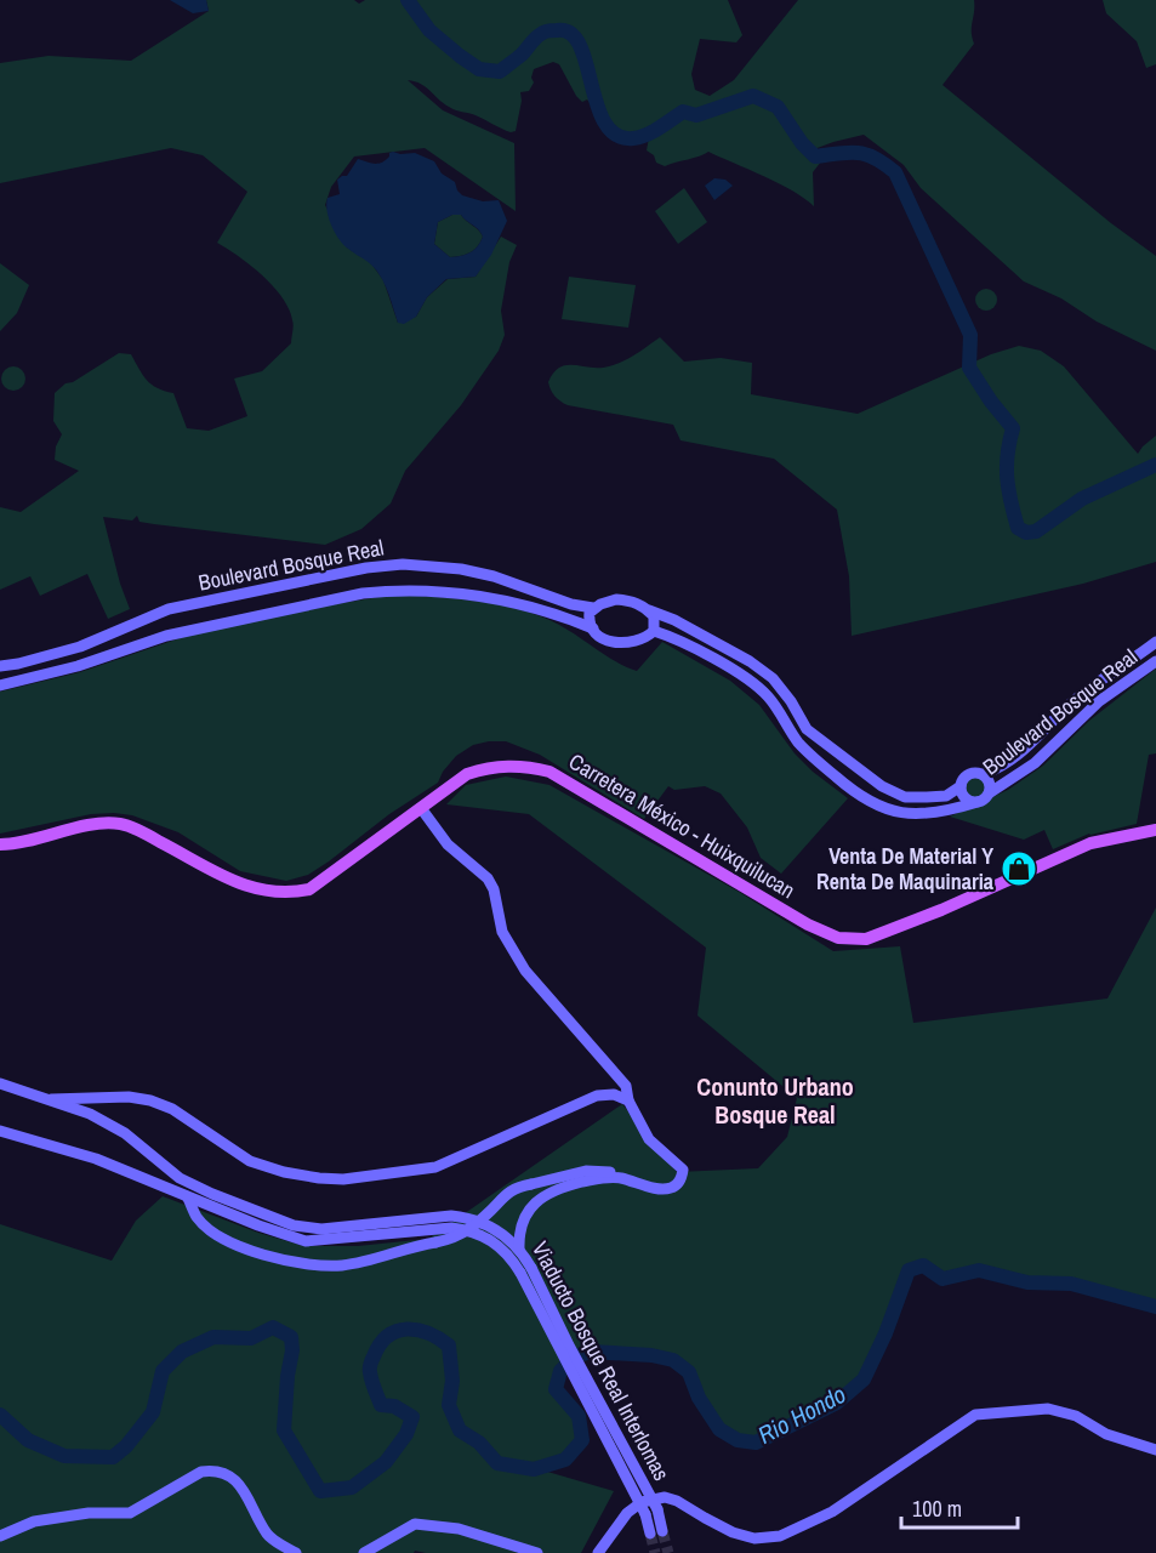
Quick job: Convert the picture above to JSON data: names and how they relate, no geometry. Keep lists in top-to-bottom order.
{
  "streets": {
    "main road": ["Carretera México - Huixquilucan"],
    "street": ["Boulevard Bosque Real", "Viaducto Bosque Real Interlomas"]
  },
  "districts": ["Conunto Urbano Bosque Real"],
  "water": ["Rio Hondo"],
  "places": {
    "shop": ["Venta De Material Y Renta De Maquinaria"]
  },
  "scale_bar": "100 m"
}
